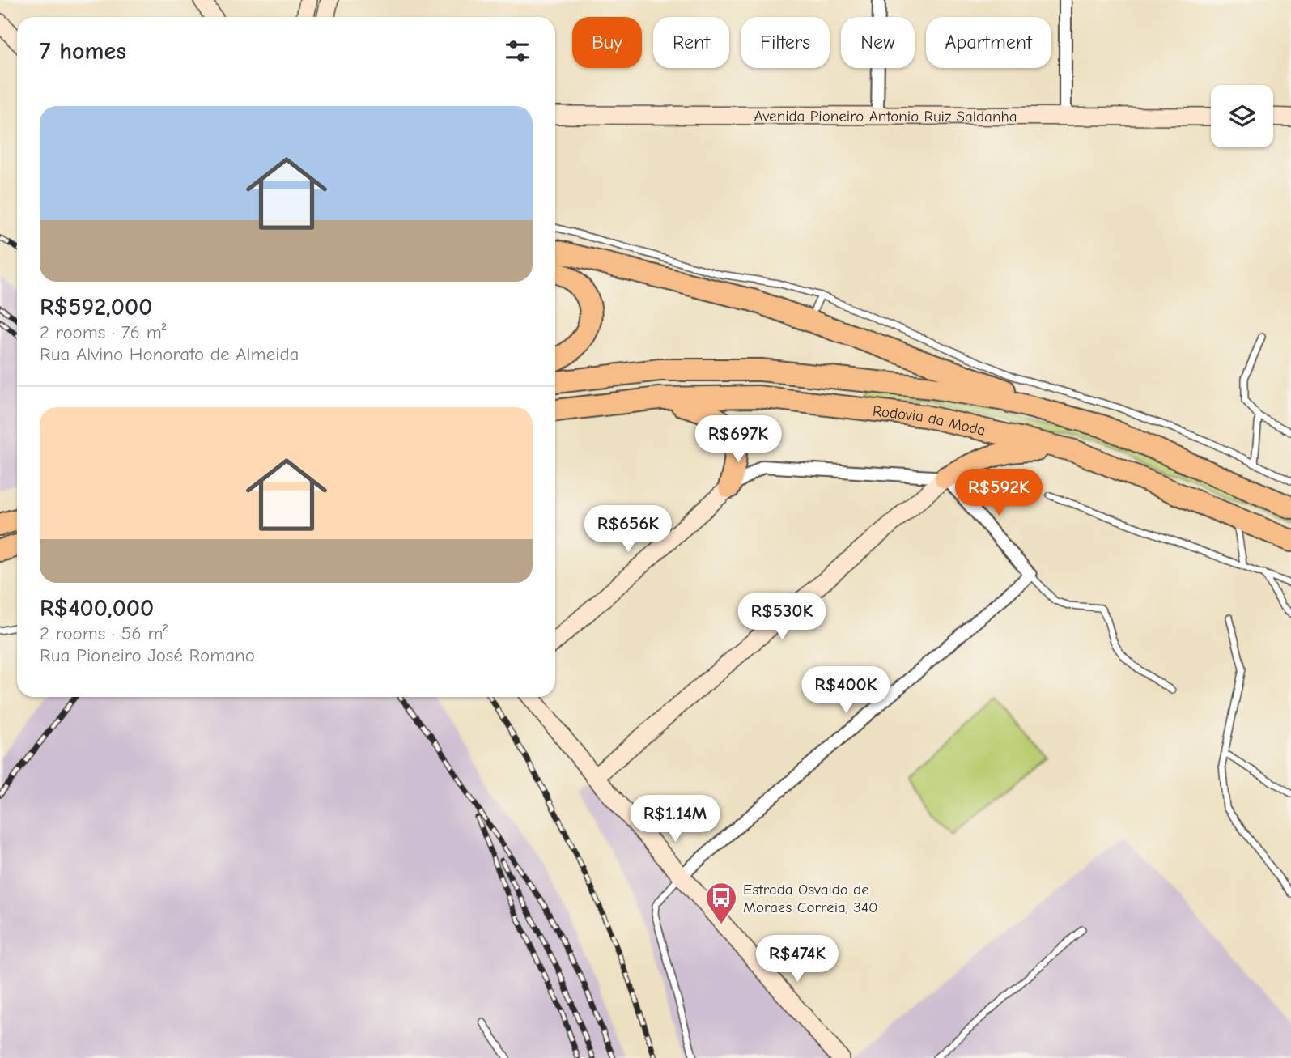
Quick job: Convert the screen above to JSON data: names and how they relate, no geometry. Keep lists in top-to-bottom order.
{
  "streets": {
    "highway": ["Rodovia da Moda"],
    "street": ["Avenida Pioneiro Antonio Ruiz Saldanha"]
  },
  "places": {
    "bus stop": ["Estrada Osvaldo de Moraes Correia, 340"]
  },
  "page": {
    "chip": [
      "Buy",
      "Rent",
      "Filters",
      "New",
      "Apartment"
    ],
    "heading": "7 homes",
    "list": [
      {
        "name": "R$592,000",
        "note": "2 rooms · 76 m² · Rua Alvino Honorato de Almeida"
      },
      {
        "name": "R$400,000",
        "note": "2 rooms · 56 m² · Rua Pioneiro José Romano"
      }
    ],
    "price": [
      "R$697K",
      "R$592K",
      "R$656K",
      "R$530K",
      "R$400K",
      "R$1.14M",
      "R$474K"
    ]
  }
}
